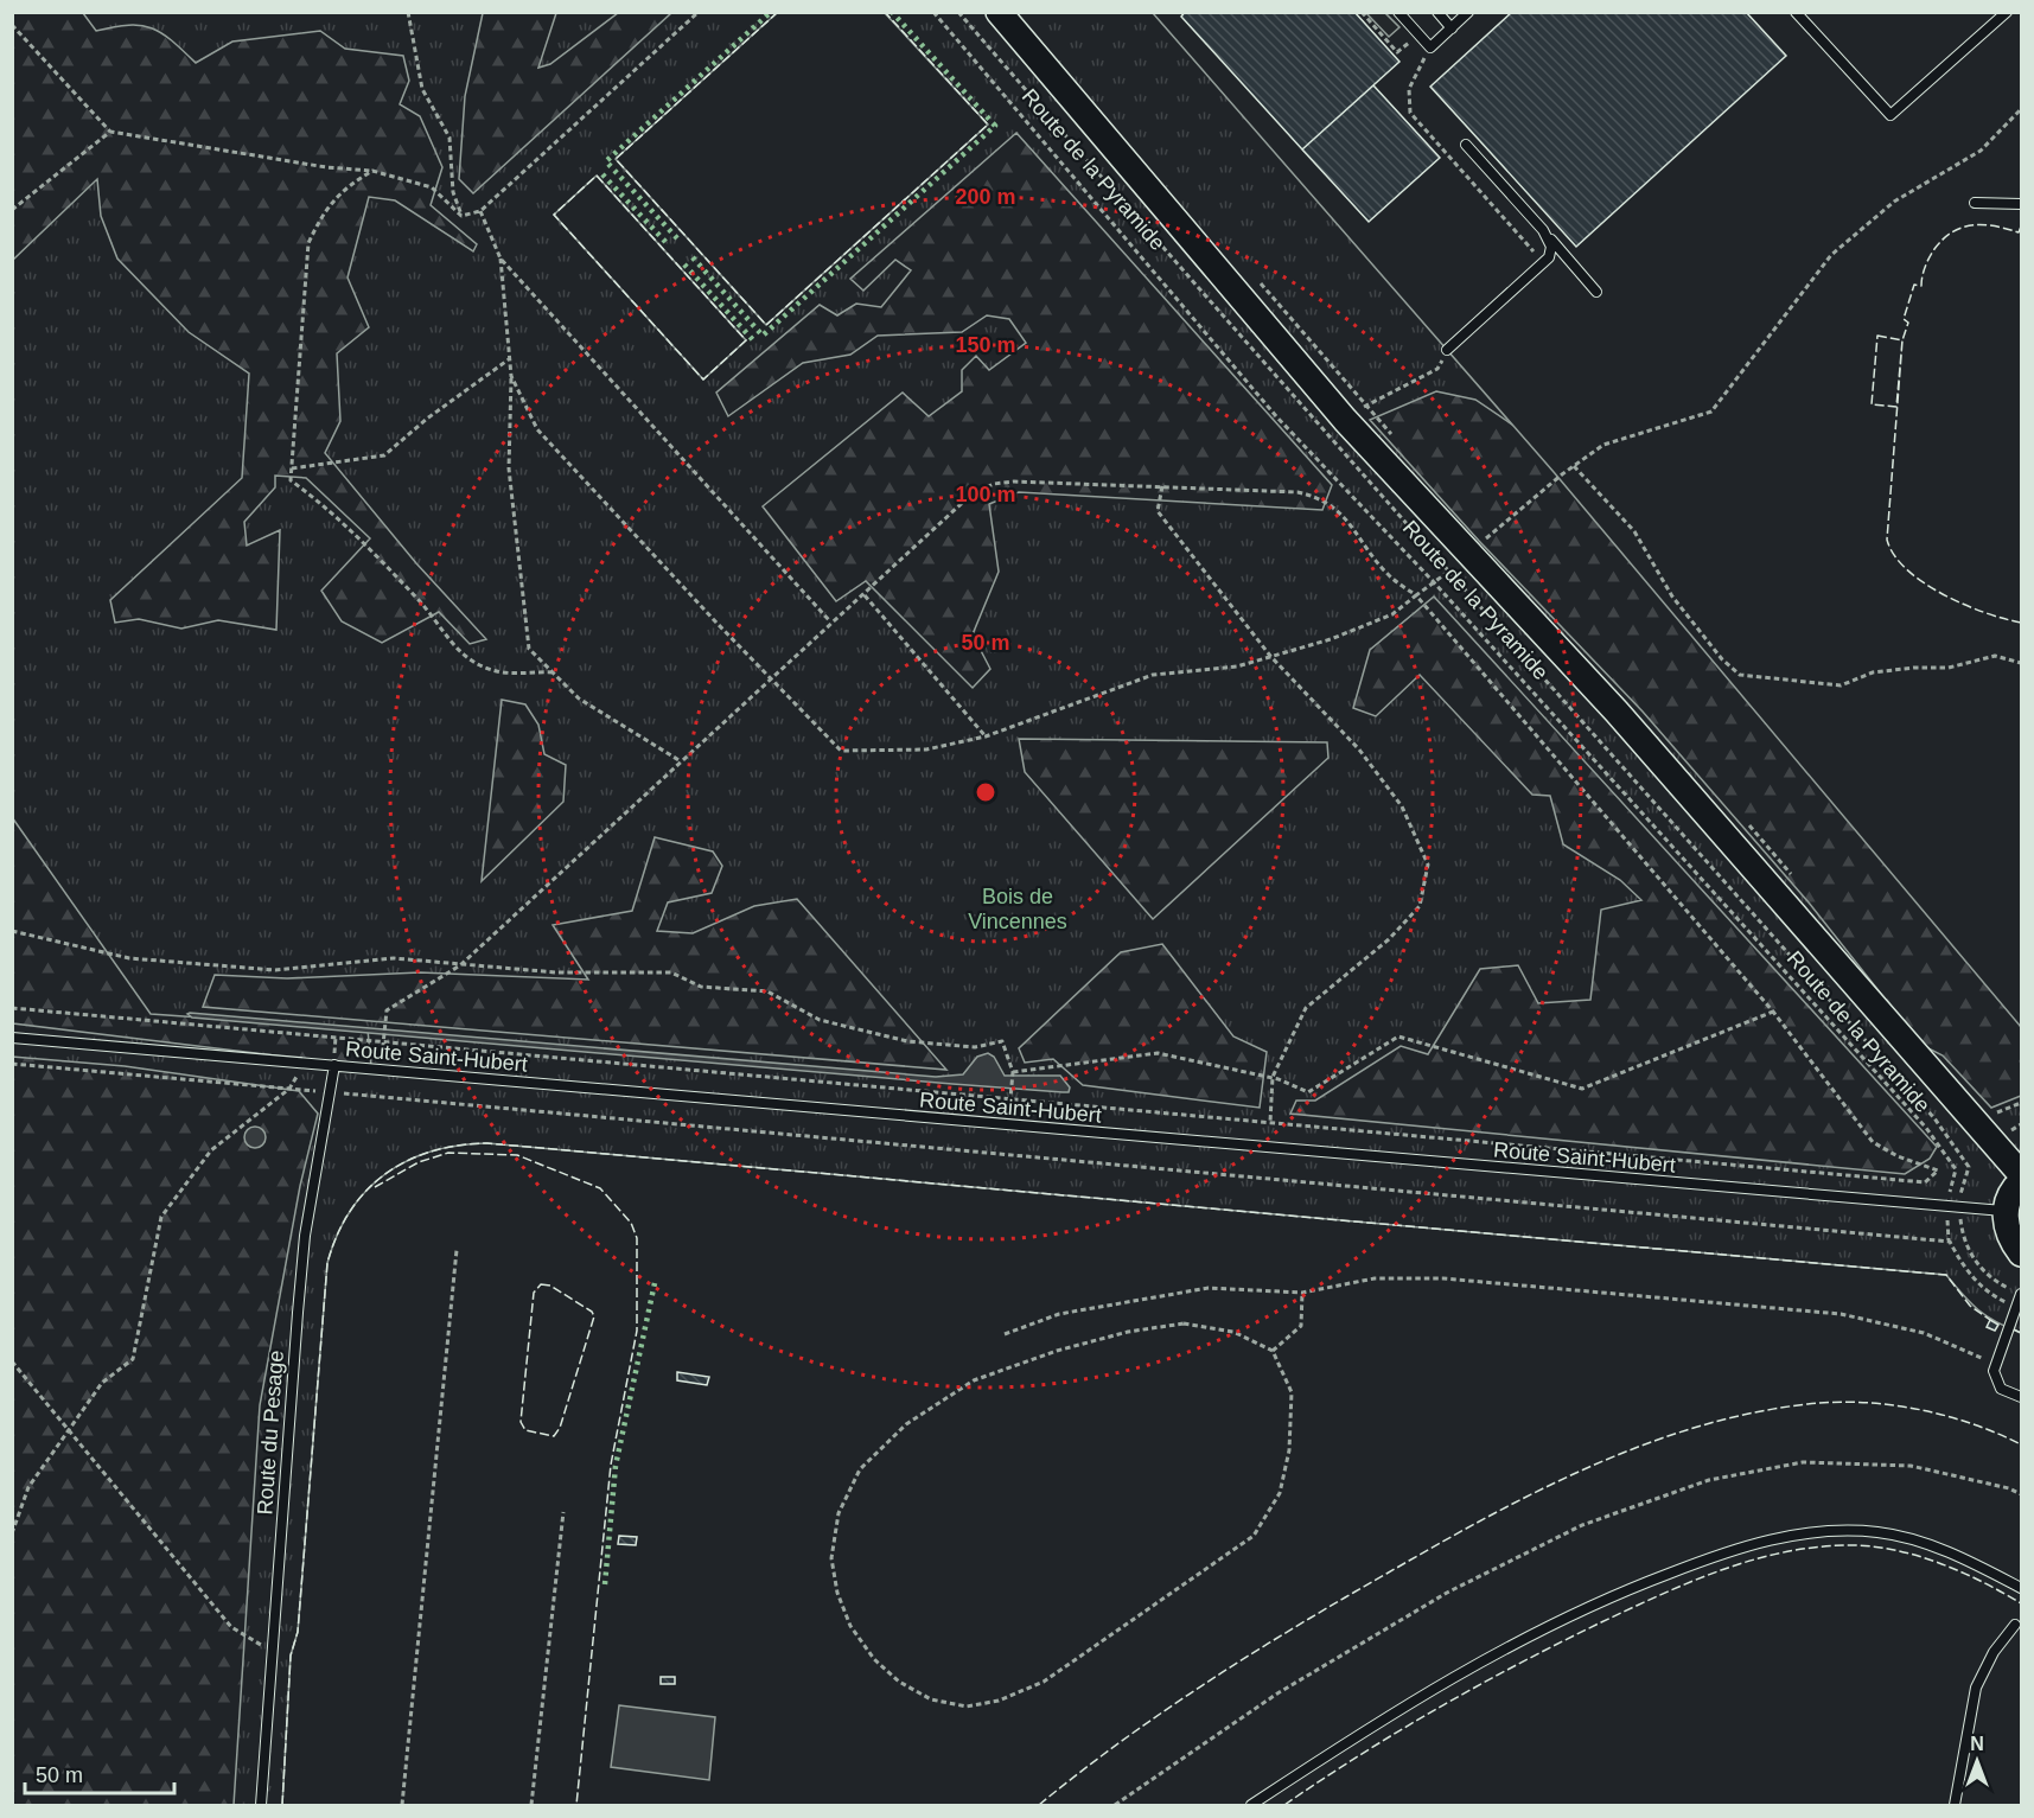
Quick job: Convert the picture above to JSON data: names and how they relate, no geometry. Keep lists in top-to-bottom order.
{
  "streets": {
    "street": ["Route de la Pyramide"],
    "lane": ["Route Saint-Hubert", "Route du Pesage"]
  },
  "crossings": [
    ["Route Saint-Hubert", "Route du Pesage"]
  ],
  "parks": ["Bois de Vincennes"],
  "scale_bar": "50 m",
  "north": "top",
  "rings": [
    "200 m",
    "150 m",
    "100 m",
    "50 m"
  ]
}
